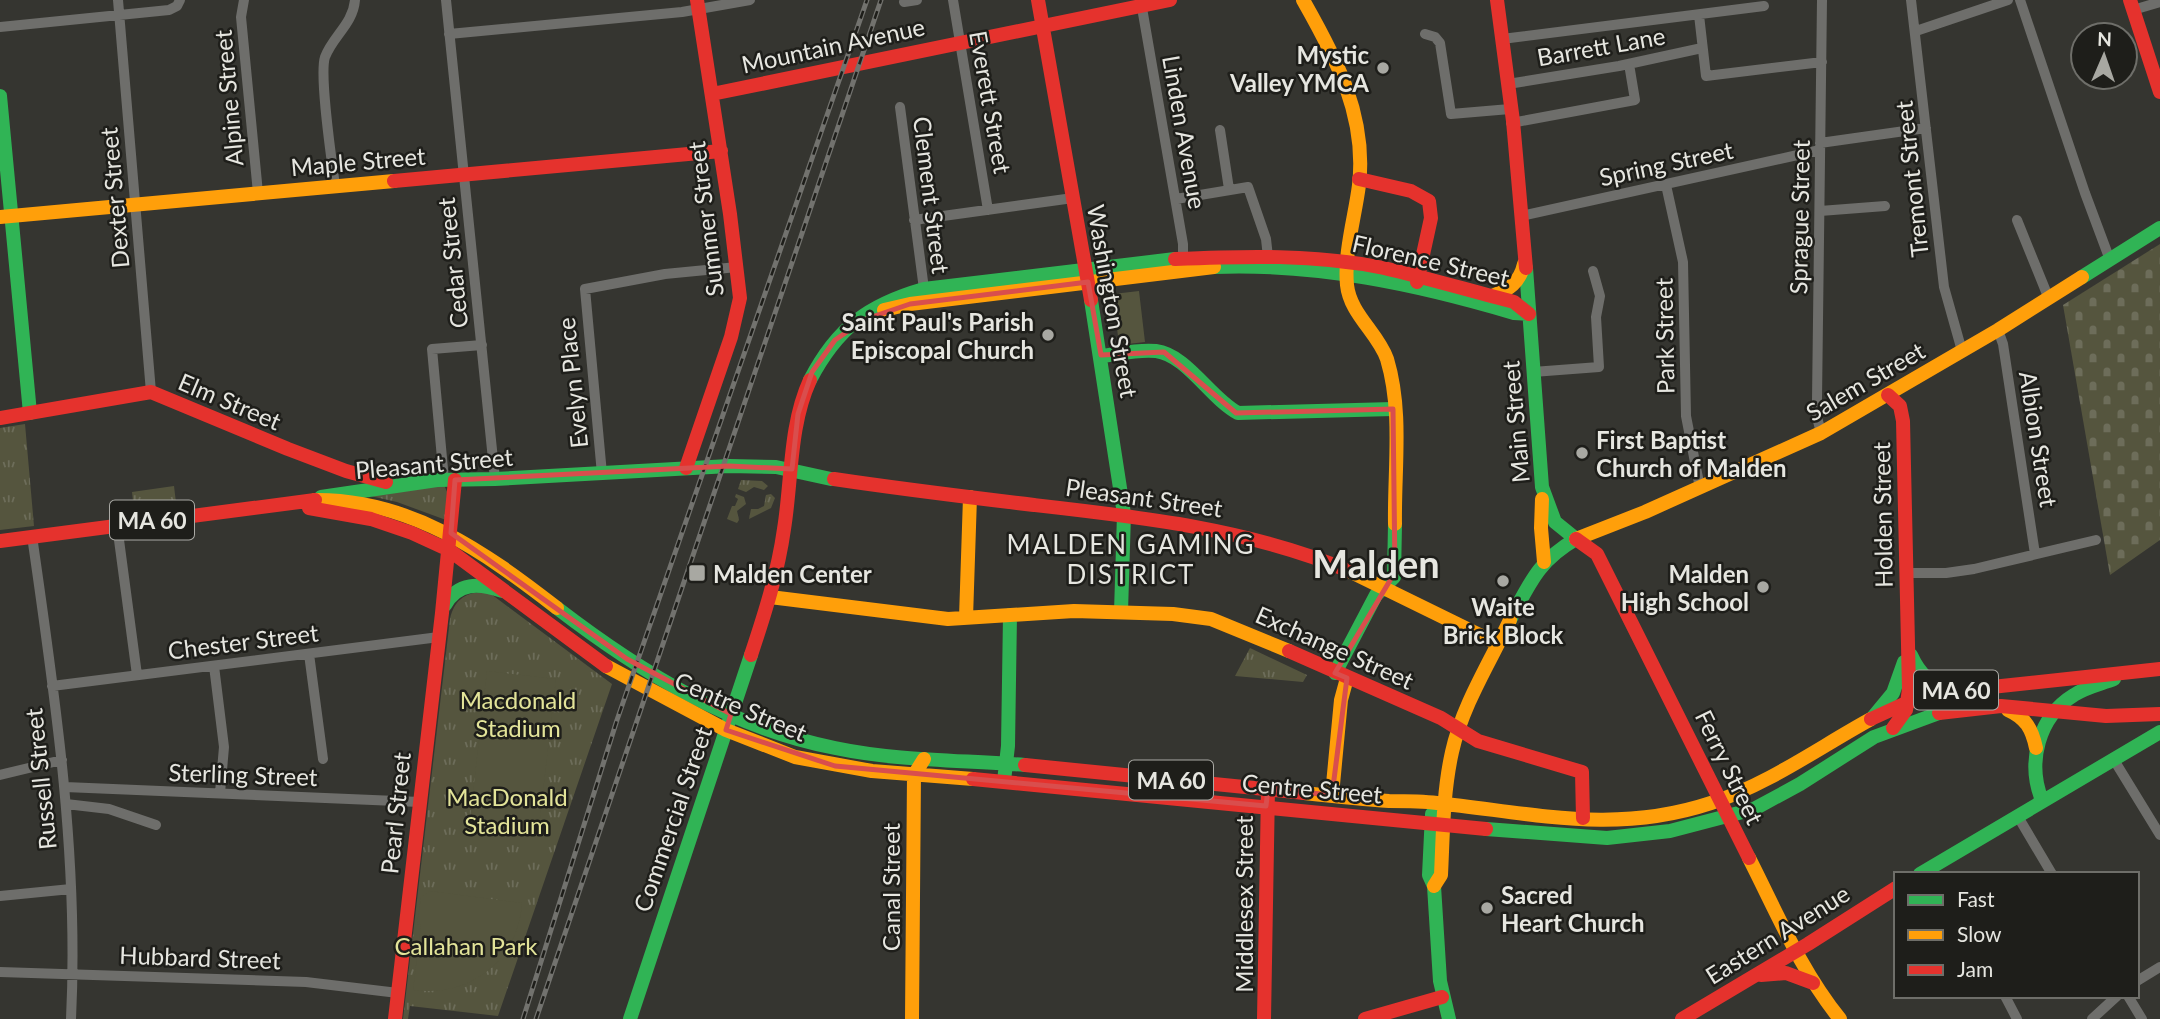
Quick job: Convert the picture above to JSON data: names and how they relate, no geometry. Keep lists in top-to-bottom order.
{
  "streets": {
    "main road": [
      "Mountain Avenue",
      "Maple Street",
      "Summer Street",
      "Florence Street",
      "Washington Street",
      "Salem Street",
      "Elm Street",
      "Main Street",
      "Pleasant Street",
      "Holden Street",
      "MA 60",
      "Exchange Street",
      "Centre Street",
      "Ferry Street",
      "Pearl Street",
      "Commercial Street",
      "Canal Street",
      "Middlesex Street",
      "Eastern Avenue"
    ],
    "street": [
      "Barrett Lane",
      "Alpine Street",
      "Everett Street",
      "Linden Avenue",
      "Spring Street",
      "Tremont Street",
      "Clement Street",
      "Dexter Street",
      "Sprague Street",
      "Cedar Street",
      "Park Street",
      "Evelyn Place",
      "Albion Street",
      "Chester Street",
      "Sterling Street",
      "Russell Street",
      "Hubbard Street"
    ]
  },
  "crossings": [
    ["Mountain Avenue", "Everett Street"],
    ["Mountain Avenue", "Linden Avenue"],
    ["Mountain Avenue", "Summer Street"],
    ["Mountain Avenue", "Washington Street"],
    ["Barrett Lane", "Main Street"],
    ["Alpine Street", "Maple Street"],
    ["Linden Avenue", "Florence Street"],
    ["Maple Street", "Dexter Street"],
    ["Maple Street", "Summer Street"],
    ["Maple Street", "Cedar Street"],
    ["Spring Street", "Tremont Street"],
    ["Spring Street", "Sprague Street"],
    ["Spring Street", "Park Street"],
    ["Spring Street", "Main Street"],
    ["Tremont Street", "Salem Street"],
    ["Clement Street", "Florence Street"],
    ["Dexter Street", "Elm Street"],
    ["Sprague Street", "Salem Street"],
    ["Summer Street", "Evelyn Place"],
    ["Summer Street", "Pleasant Street"],
    ["Florence Street", "Washington Street"],
    ["Florence Street", "Main Street"],
    ["Florence Street", "Pleasant Street"],
    ["Florence Street", "Commercial Street"],
    ["Cedar Street", "Pleasant Street"],
    ["Washington Street", "Pleasant Street"],
    ["Washington Street", "Exchange Street"],
    ["Park Street", "Salem Street"],
    ["Salem Street", "Main Street"],
    ["Salem Street", "Albion Street"],
    ["Salem Street", "Holden Street"],
    ["Salem Street", "Ferry Street"],
    ["Evelyn Place", "Pleasant Street"],
    ["Elm Street", "Pleasant Street"],
    ["Main Street", "Ferry Street"],
    ["Pleasant Street", "Centre Street"],
    ["Pleasant Street", "Russell Street"],
    ["Pleasant Street", "Pearl Street"],
    ["Pleasant Street", "Commercial Street"],
    ["Holden Street", "Centre Street"],
    ["Chester Street", "Russell Street"],
    ["Chester Street", "Pearl Street"],
    ["Exchange Street", "Centre Street"],
    ["Exchange Street", "Commercial Street"],
    ["Centre Street", "Ferry Street"],
    ["Centre Street", "Pearl Street"],
    ["Centre Street", "Commercial Street"],
    ["Centre Street", "Canal Street"],
    ["Centre Street", "Middlesex Street"],
    ["Ferry Street", "Eastern Avenue"],
    ["Sterling Street", "Russell Street"],
    ["Sterling Street", "Pearl Street"],
    ["Russell Street", "Hubbard Street"],
    ["Pearl Street", "Hubbard Street"]
  ],
  "districts": ["MALDEN GAMING DISTRICT", "Malden"],
  "parks": ["Macdonald Stadium", "MacDonald Stadium", "Callahan Park"],
  "places": {
    "other": [
      "Mystic Valley YMCA",
      "Saint Paul's Parish Episcopal Church",
      "First Baptist Church of Malden",
      "Waite Brick Block",
      "Malden High School",
      "Sacred Heart Church"
    ],
    "transit": ["Malden Center"]
  },
  "legend": ["Fast", "Slow", "Jam"],
  "north": "top"
}
